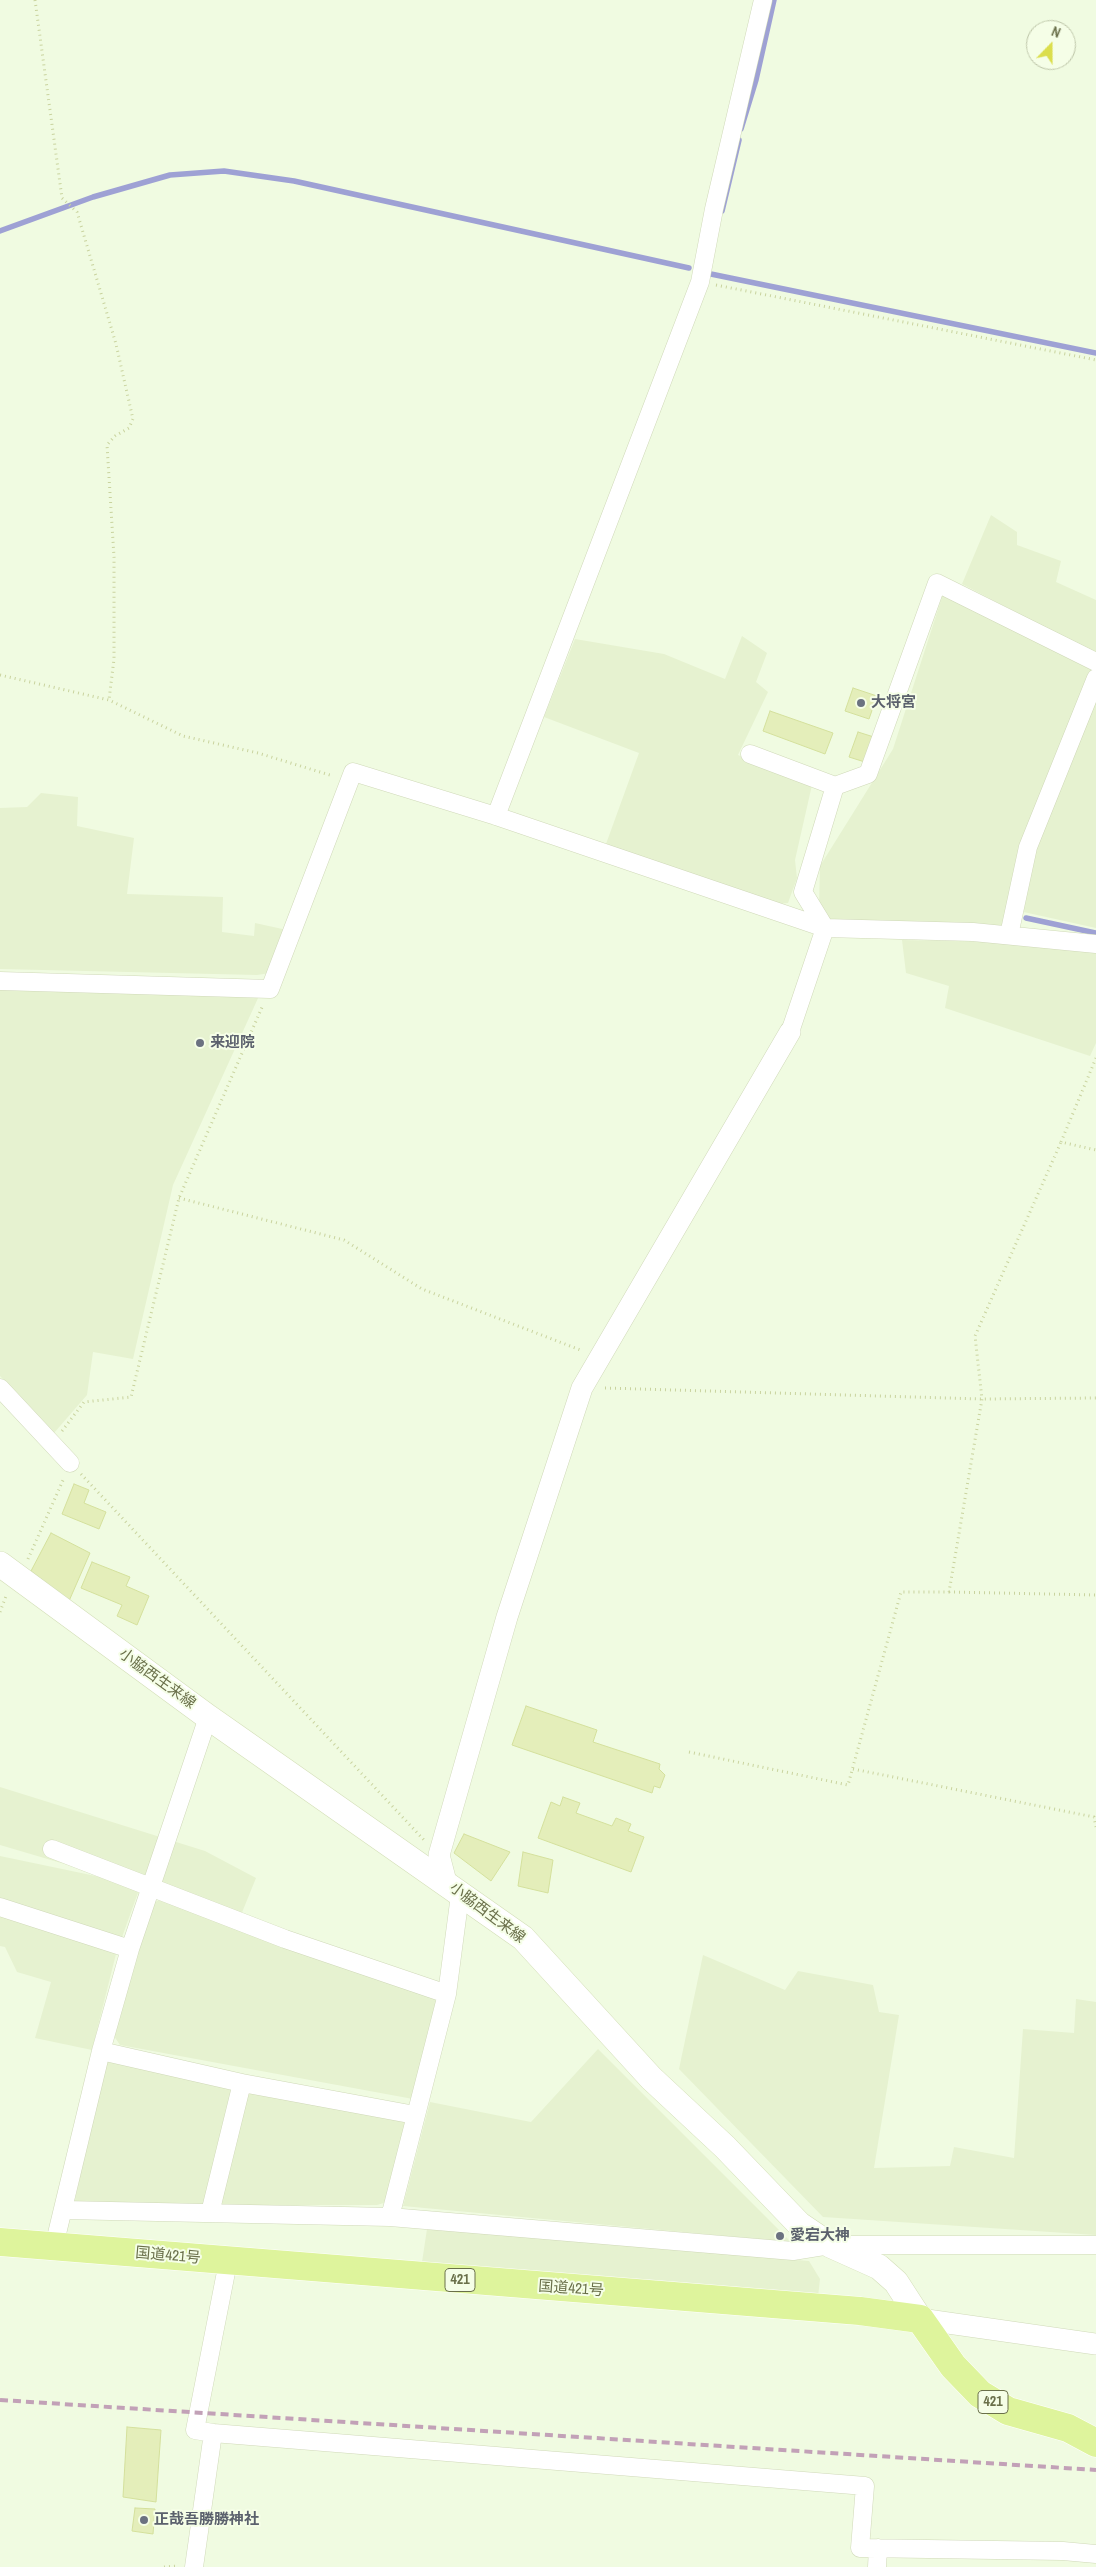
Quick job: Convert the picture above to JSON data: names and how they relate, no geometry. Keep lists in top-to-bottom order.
{
  "streets": {
    "highway": ["国道421号", "421"],
    "main road": ["小脇西生来線"]
  },
  "crossings": [
    ["小脇西生来線", "国道421号"],
    ["小脇西生来線", "421"],
    ["国道421号", "421"]
  ],
  "places": [
    "大将宮",
    "来迎院",
    "愛宕大神",
    "正哉吾勝勝神社"
  ],
  "north": "top"
}
